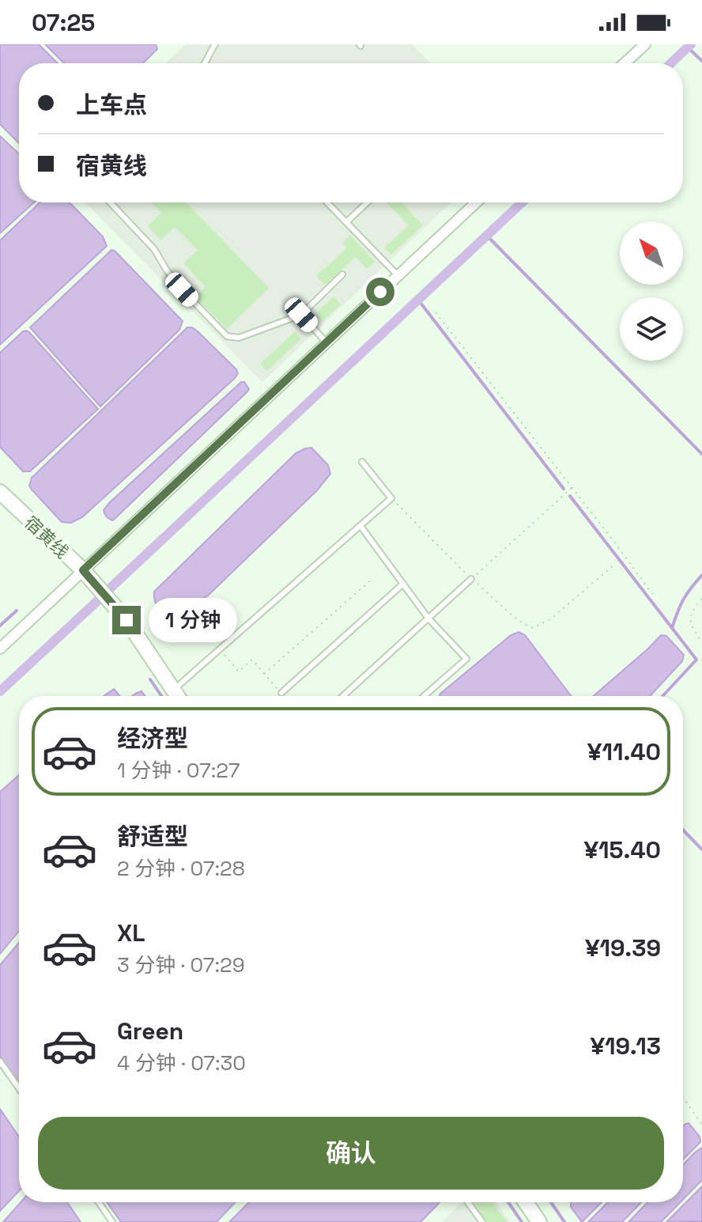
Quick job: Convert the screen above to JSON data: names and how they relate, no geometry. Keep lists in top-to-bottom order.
{
  "streets": {
    "main road": ["宿黄线"]
  },
  "north": "top left",
  "page": {
    "status": "07:25",
    "banner": ["上车点", "宿黄线"],
    "bubble": "1 分钟",
    "list": [
      {
        "name": "经济型",
        "note": "1 分钟 · 07:27",
        "value": "¥11.40"
      },
      {
        "name": "舒适型",
        "note": "2 分钟 · 07:28",
        "value": "¥15.40"
      },
      {
        "name": "XL",
        "note": "3 分钟 · 07:29",
        "value": "¥19.39"
      },
      {
        "name": "Green",
        "note": "4 分钟 · 07:30",
        "value": "¥19.13"
      }
    ],
    "buttons": "确认"
  }
}
